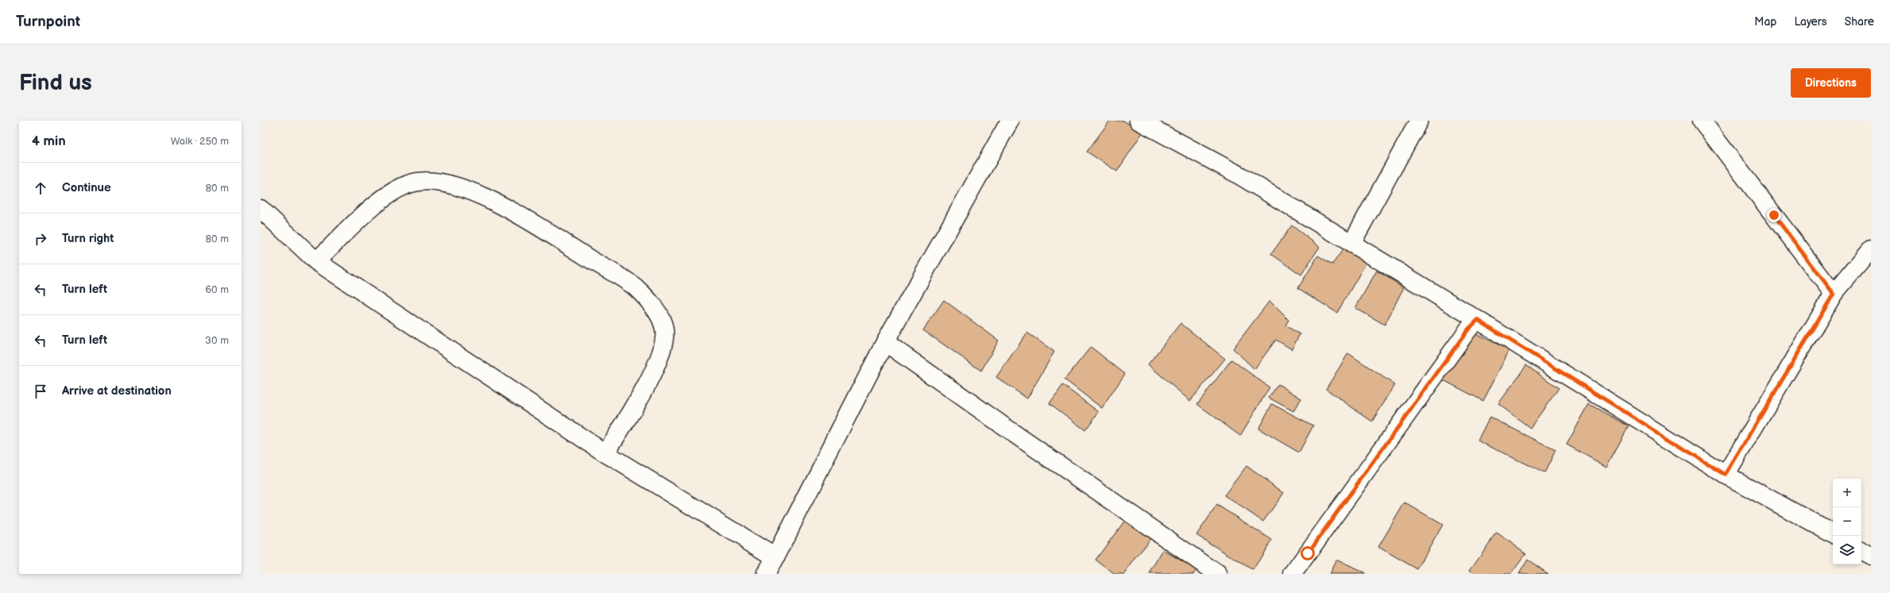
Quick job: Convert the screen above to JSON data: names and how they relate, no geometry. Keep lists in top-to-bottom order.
{
  "page": {
    "header": "Turnpoint",
    "nav": ["Map", "Layers", "Share"],
    "buttons": "Directions",
    "title": "Find us",
    "heading": ["4 min", "Walk · 250 m"],
    "list": [
      ["Continue", "80 m"],
      ["Turn right", "80 m"],
      ["Turn left", "60 m"],
      ["Turn left", "30 m"],
      "Arrive at destination"
    ],
    "map_buttons": ["+", "−"]
  }
}
